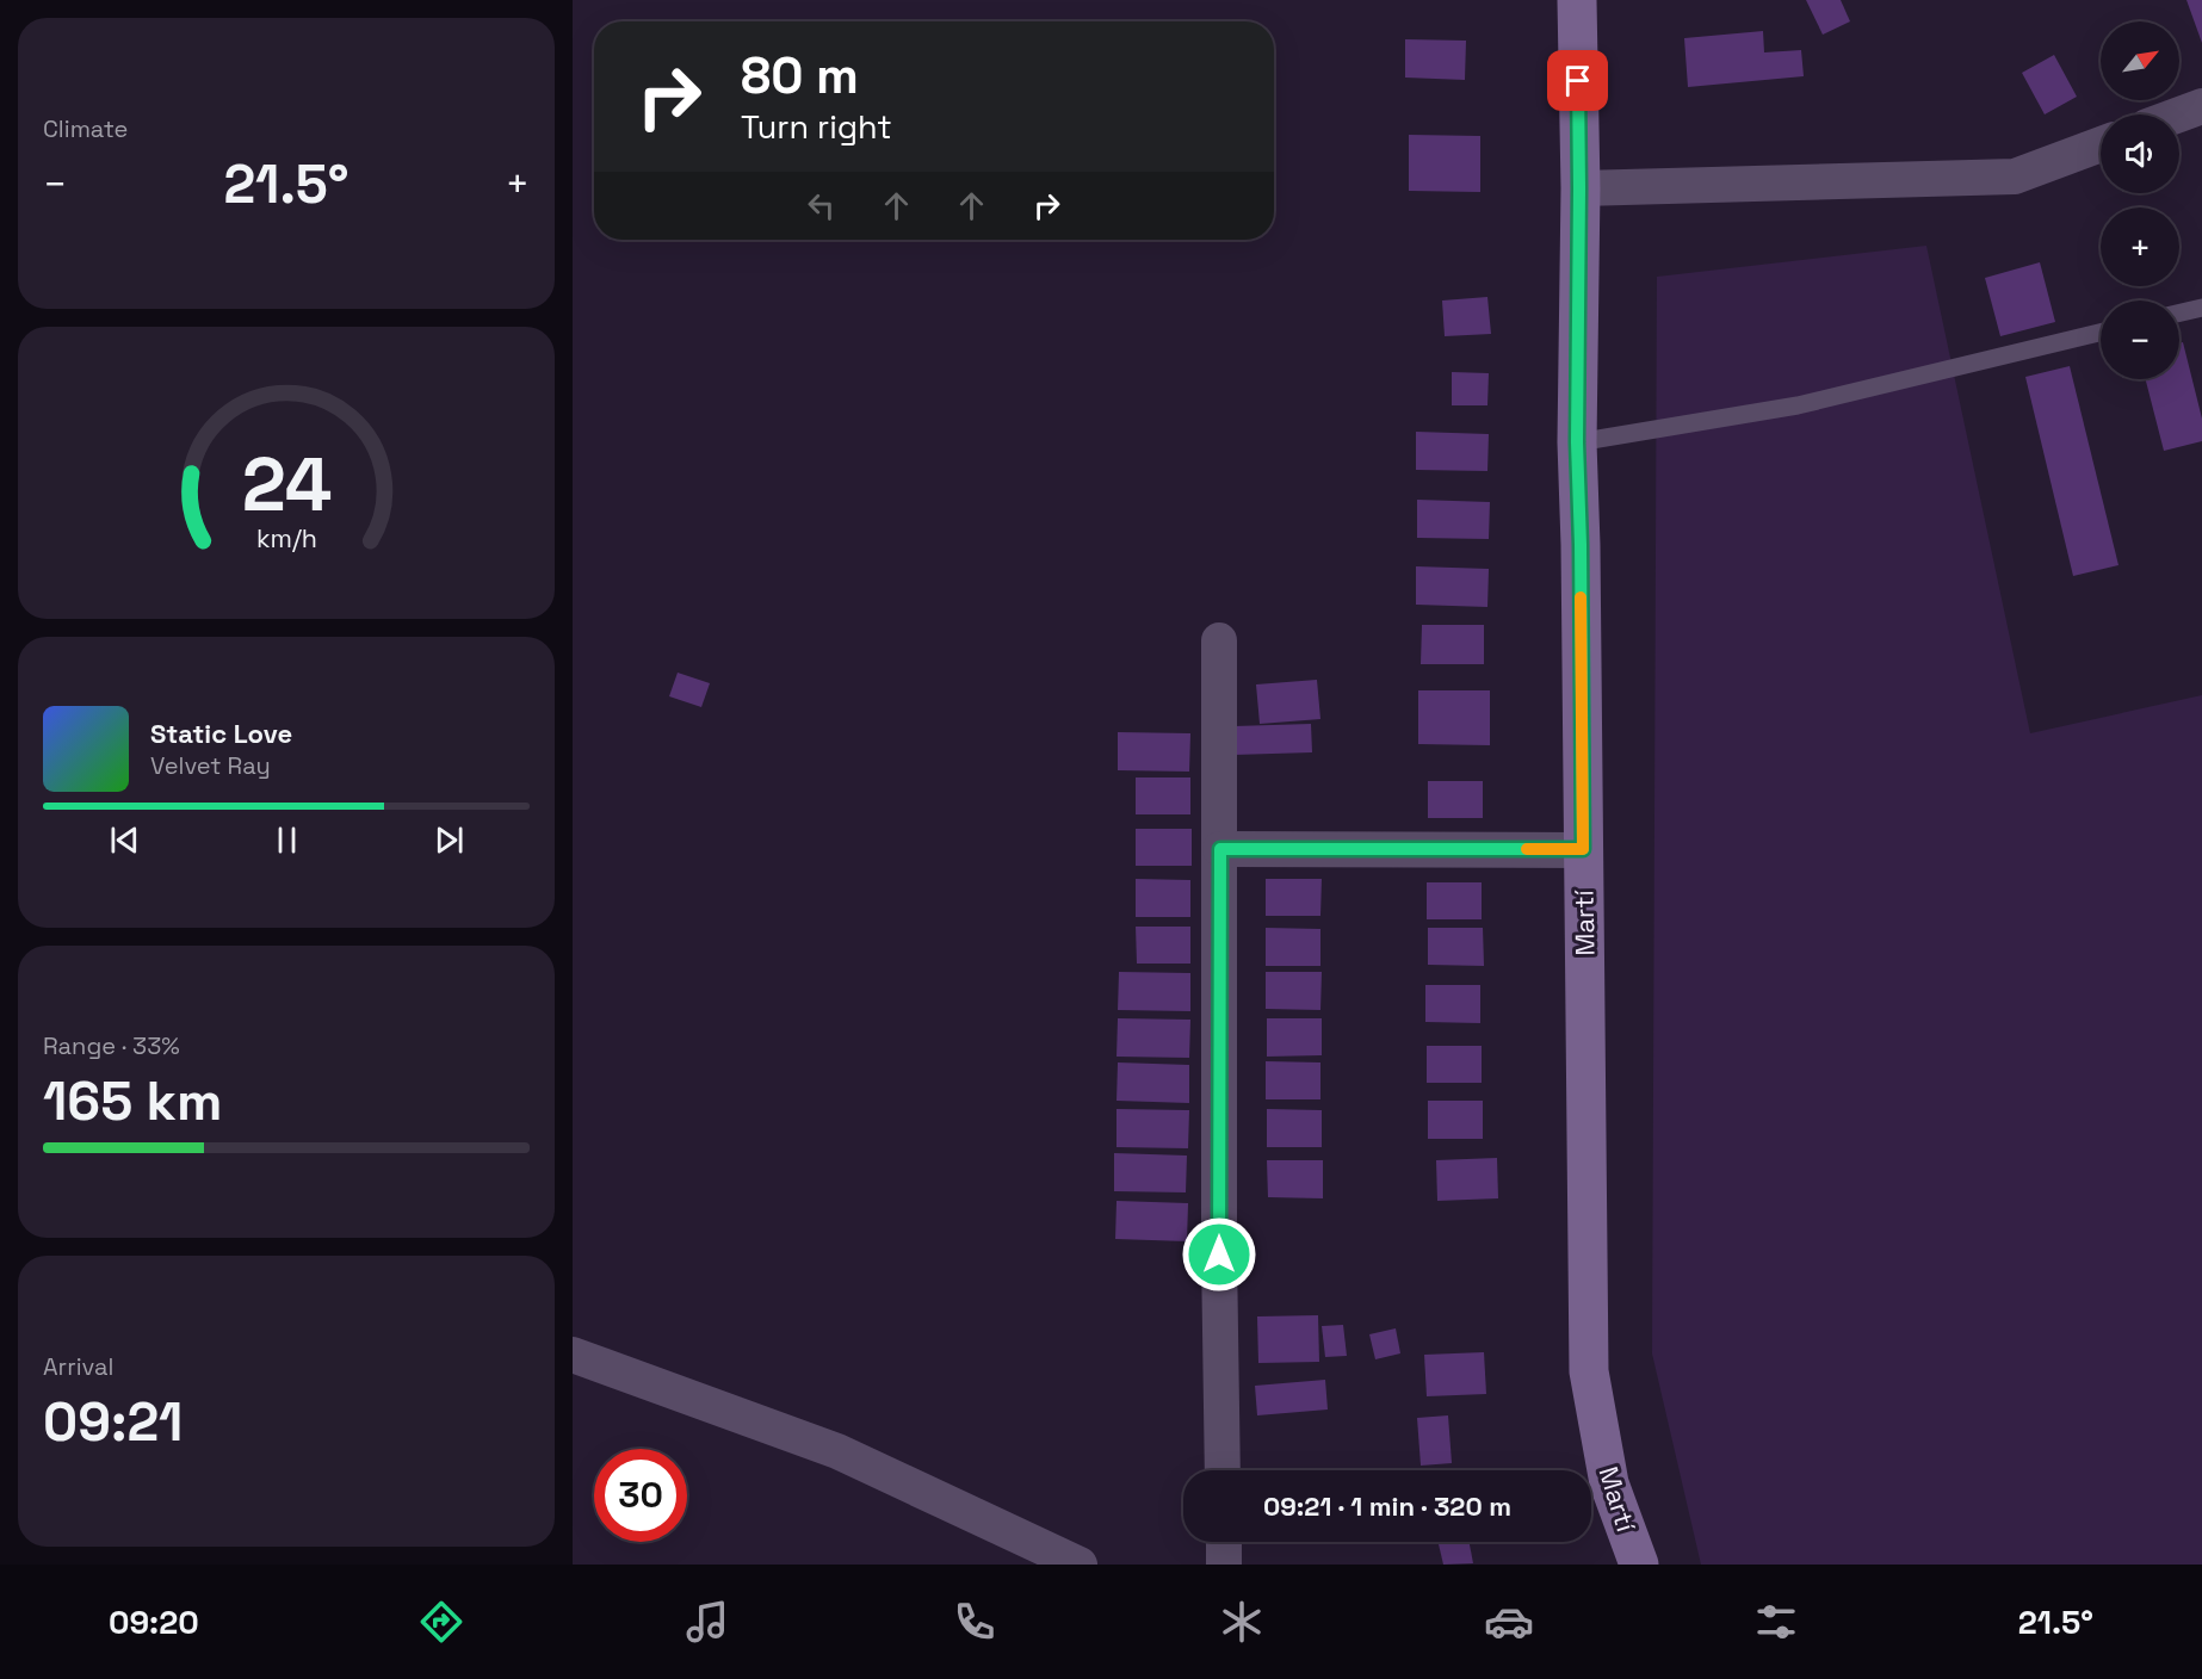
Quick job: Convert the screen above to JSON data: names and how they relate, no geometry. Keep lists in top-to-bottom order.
{
  "streets": {
    "main road": ["Martí"]
  },
  "north": "top right",
  "page": {
    "tile": [
      "Climate",
      ["Range · 33%", "165 km"],
      ["Arrival", "09:21"]
    ],
    "map_buttons": ["+", "−"],
    "turn": ["80 m", "Turn right"],
    "heat": ["−", "21.5°", "+"],
    "song": ["Static Love", "Velvet Ray"],
    "limit": "30",
    "trip": "09:21 · 1 min · 320 m",
    "tabs": ["09:20", "21.5°"],
    "gauge": ["24", "km/h"]
  }
}
